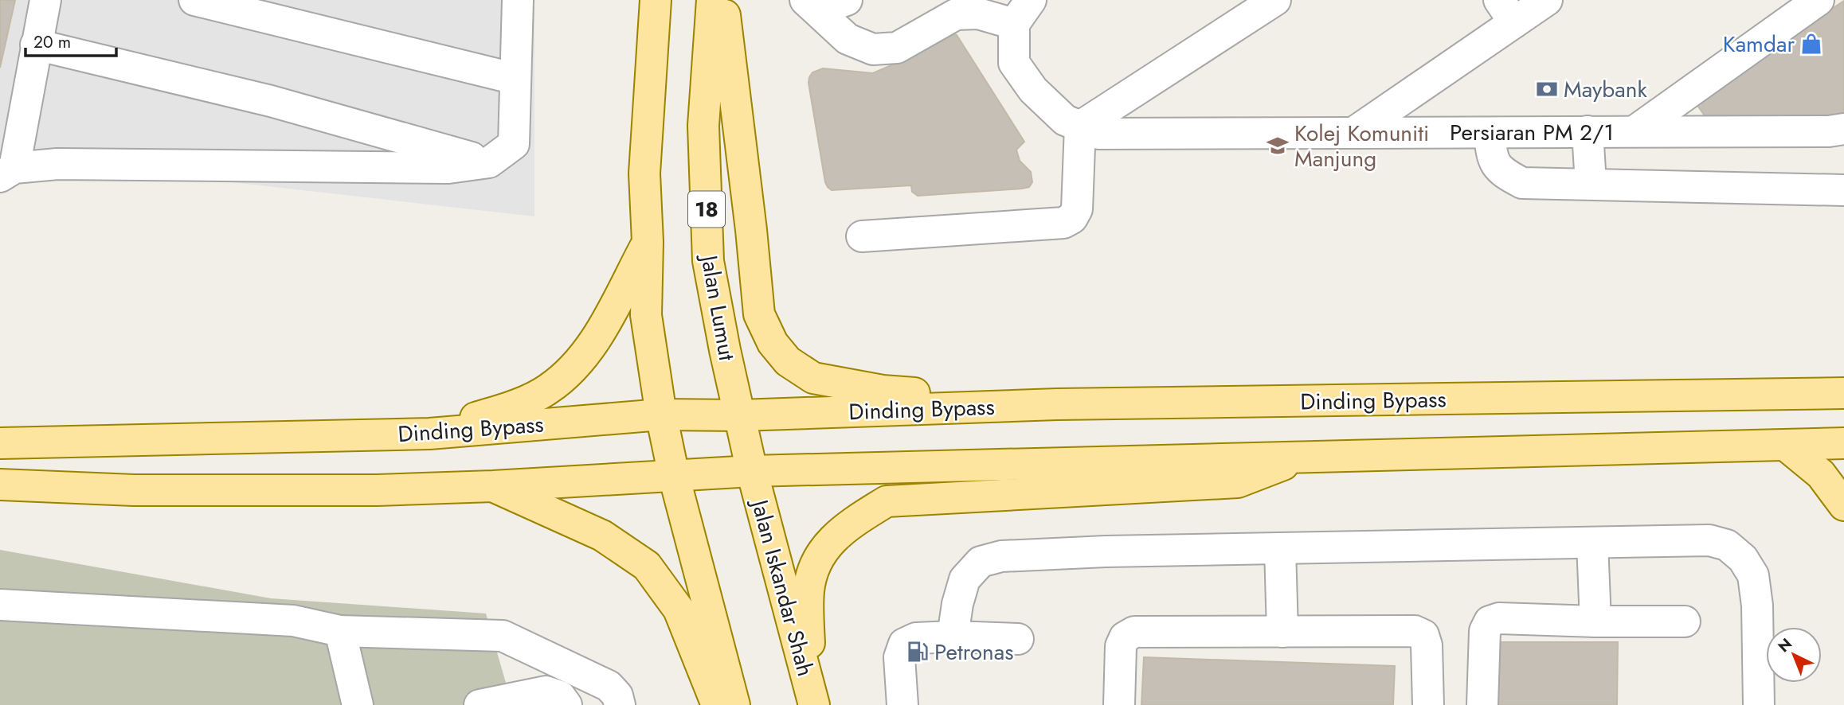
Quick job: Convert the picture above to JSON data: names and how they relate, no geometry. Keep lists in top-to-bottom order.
{
  "streets": {
    "main road": [
      "18",
      "Jalan Lumut",
      "Dinding Bypass",
      "Jalan Iskandar Shah"
    ],
    "street": ["Persiaran PM 2/1"]
  },
  "crossings": [
    ["18", "Jalan Lumut"],
    ["18", "Dinding Bypass"],
    ["18", "Jalan Iskandar Shah"],
    ["Jalan Lumut", "Dinding Bypass"]
  ],
  "places": {
    "shop": ["Kamdar"],
    "bank": ["Maybank"],
    "school or university": ["Kolej Komuniti Manjung"],
    "fuel station": ["Petronas"]
  },
  "scale_bar": "20 m",
  "north": "top left"
}
